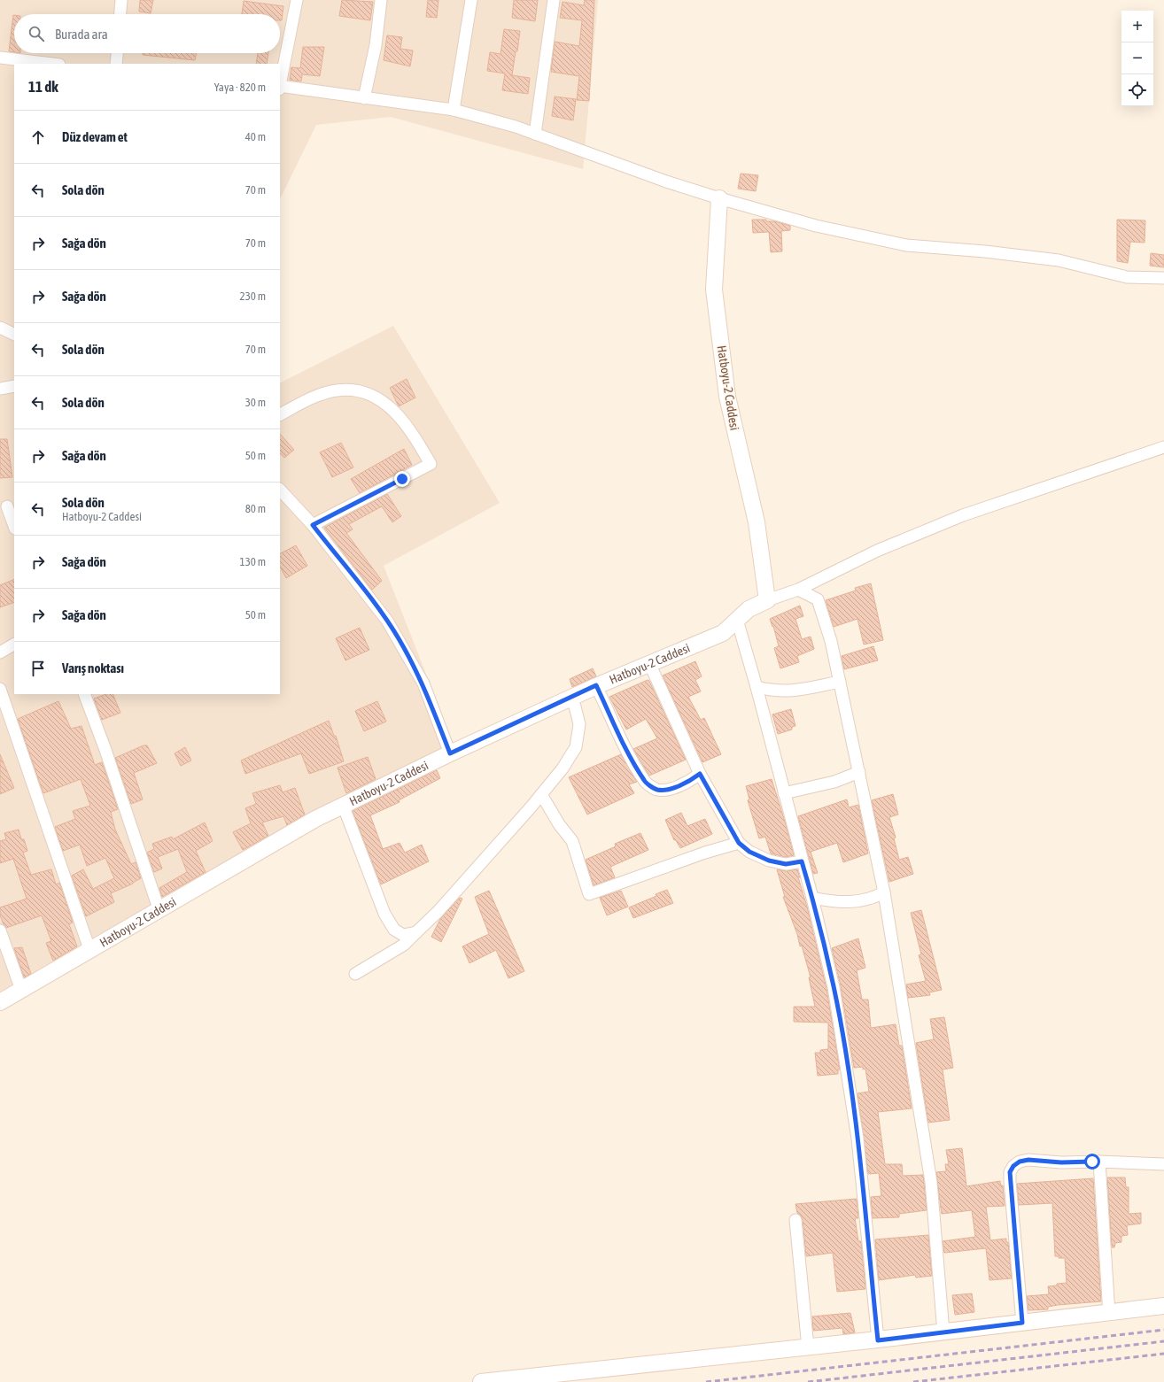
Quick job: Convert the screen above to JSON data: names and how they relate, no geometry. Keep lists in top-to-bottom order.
{
  "streets": {
    "main road": ["Hatboyu-2 Caddesi"]
  },
  "page": {
    "map_buttons": ["+", "−"],
    "search": "Burada ara",
    "heading": ["11 dk", "Yaya · 820 m"],
    "list": [
      ["Düz devam et", "40 m"],
      ["Sola dön", "70 m"],
      ["Sağa dön", "70 m"],
      ["Sağa dön", "230 m"],
      ["Sola dön", "70 m"],
      ["Sola dön", "30 m"],
      ["Sağa dön", "50 m"],
      ["Sola dön", "Hatboyu-2 Caddesi", "80 m"],
      ["Sağa dön", "130 m"],
      ["Sağa dön", "50 m"],
      "Varış noktası"
    ]
  }
}
